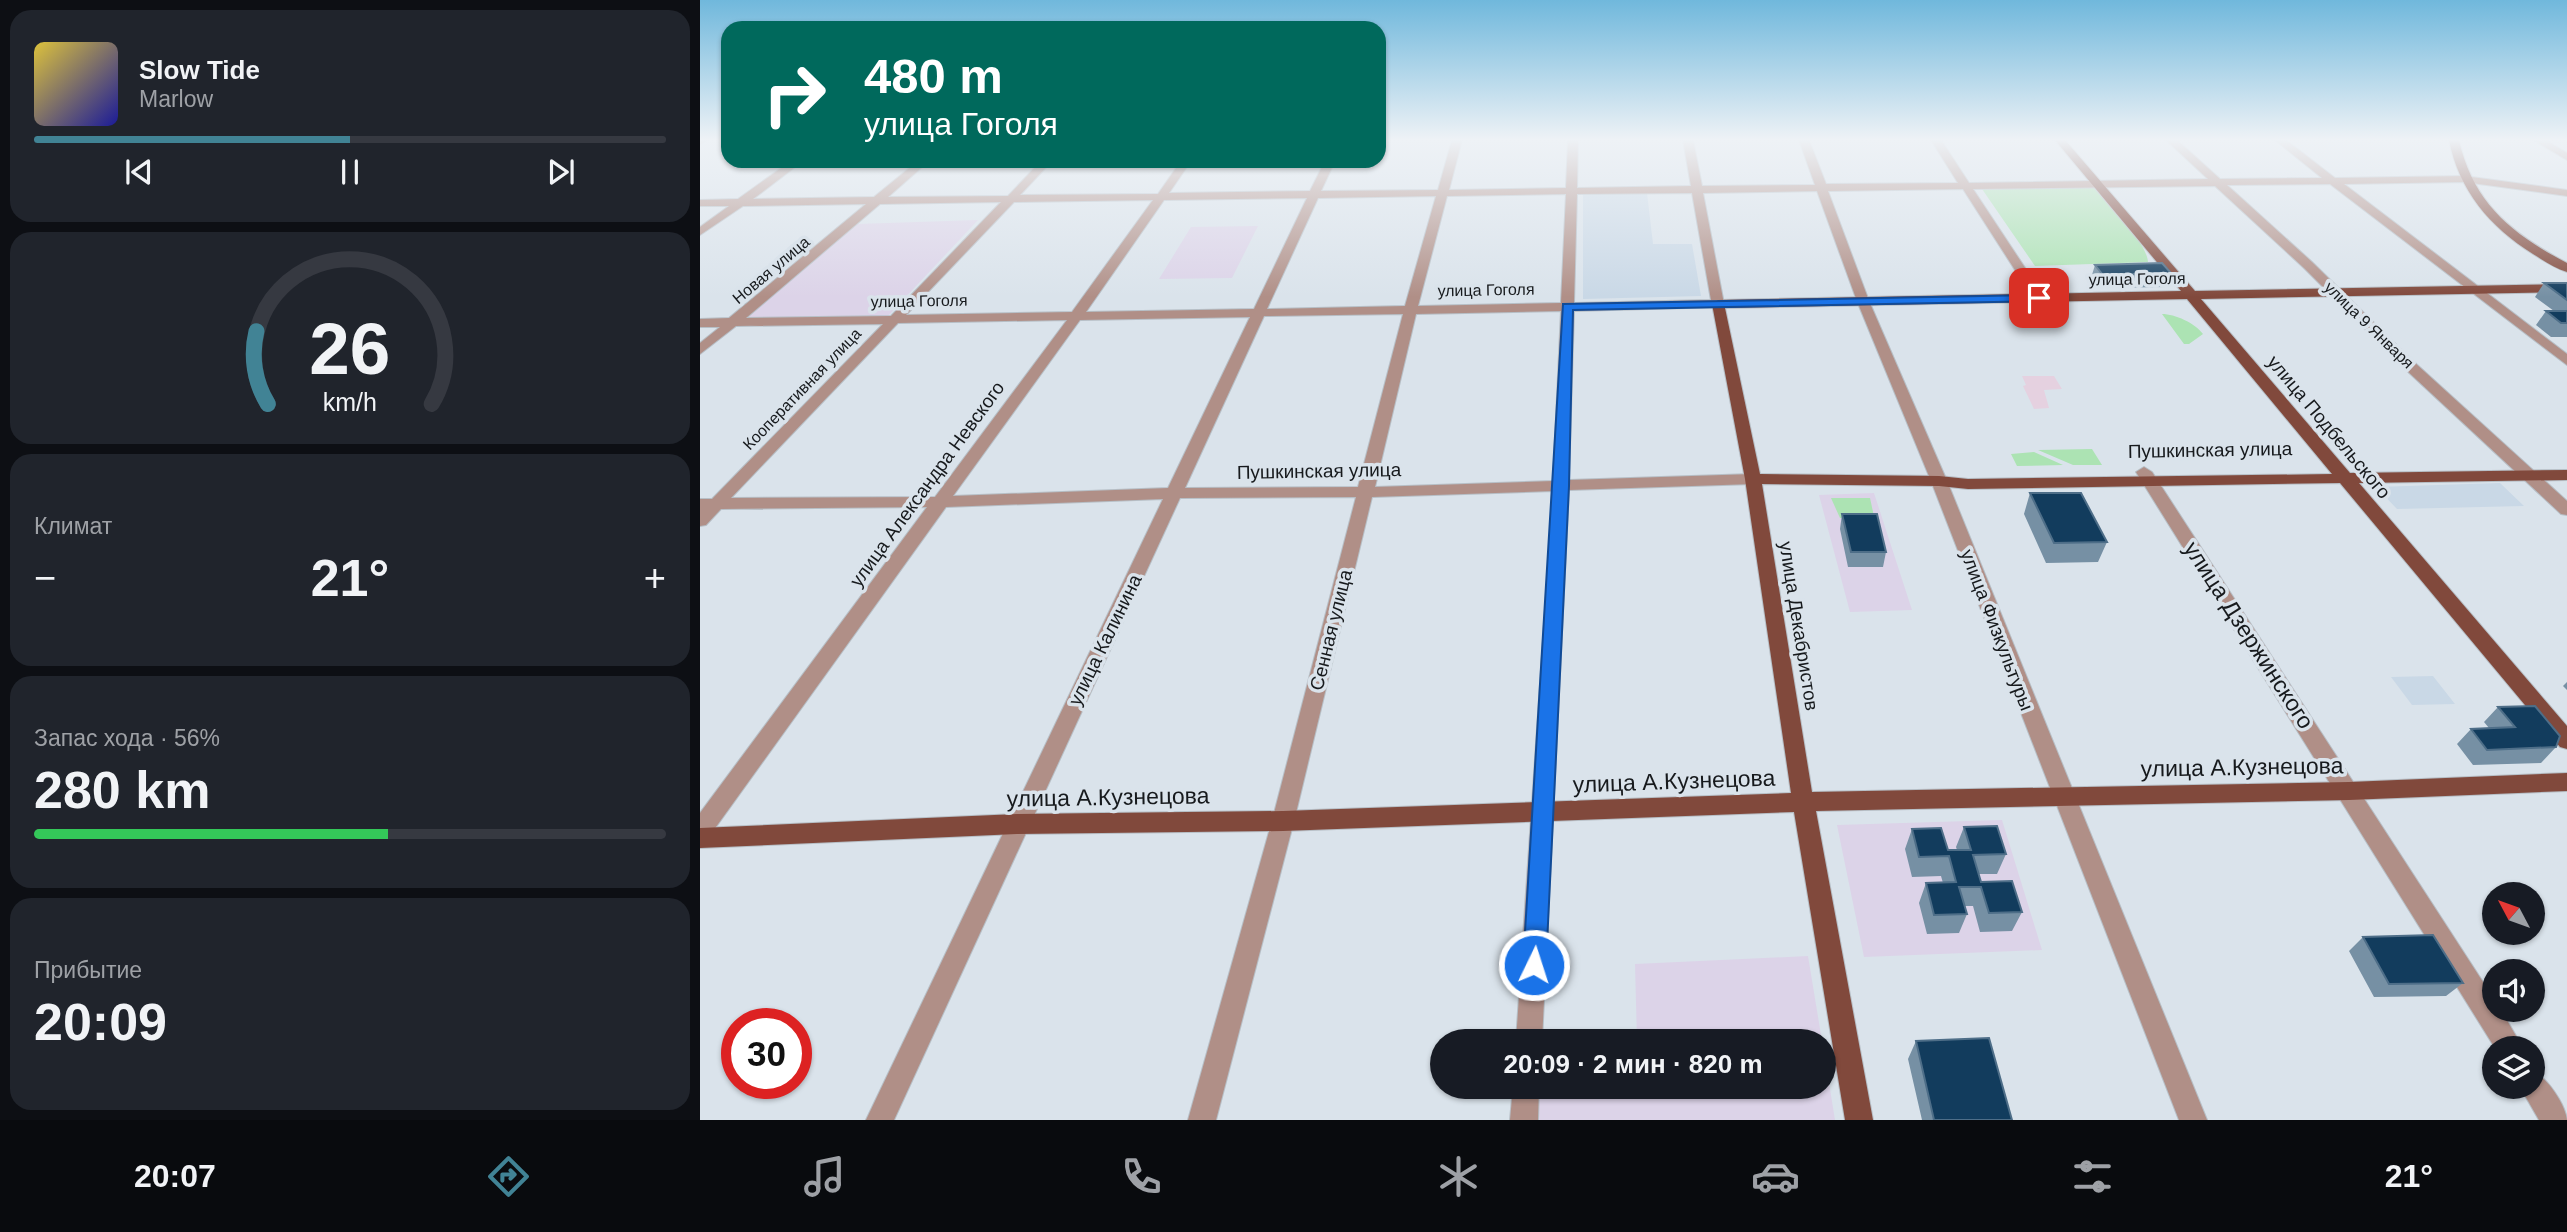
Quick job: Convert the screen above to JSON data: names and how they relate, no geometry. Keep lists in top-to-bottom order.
{
  "streets": {
    "main road": [
      "улица Гоголя",
      "улица Подбельского",
      "Пушкинская улица",
      "улица Декабристов",
      "улица А.Кузнецова"
    ],
    "street": [
      "Новая улица",
      "улица 9 Января",
      "Кооперативная улица",
      "улица Александра Невского",
      "Сенная улица",
      "улица Физкультуры",
      "улица Дзержинского",
      "улица Калинина"
    ]
  },
  "crossings": [
    ["Новая улица", "улица Гоголя"],
    ["улица Гоголя", "улица 9 Января"],
    ["улица Гоголя", "Кооперативная улица"],
    ["улица Гоголя", "улица Подбельского"],
    ["улица Гоголя", "улица Александра Невского"],
    ["улица Гоголя", "улица Декабристов"],
    ["улица Гоголя", "Сенная улица"],
    ["улица Гоголя", "улица Физкультуры"],
    ["улица Гоголя", "улица Калинина"],
    ["улица 9 Января", "Пушкинская улица"],
    ["Кооперативная улица", "Пушкинская улица"],
    ["улица Подбельского", "Пушкинская улица"],
    ["Пушкинская улица", "улица Александра Невского"],
    ["Пушкинская улица", "улица Декабристов"],
    ["Пушкинская улица", "Сенная улица"],
    ["Пушкинская улица", "улица Физкультуры"],
    ["Пушкинская улица", "улица Дзержинского"],
    ["Пушкинская улица", "улица Калинина"],
    ["улица Декабристов", "улица А.Кузнецова"],
    ["Сенная улица", "улица А.Кузнецова"],
    ["улица Физкультуры", "улица А.Кузнецова"],
    ["улица Дзержинского", "улица А.Кузнецова"],
    ["улица Калинина", "улица А.Кузнецова"]
  ],
  "north": "top left",
  "page": {
    "turn": ["480 m", "улица Гоголя"],
    "song": ["Slow Tide", "Marlow"],
    "tile": [
      "Климат",
      ["Запас хода · 56%", "280 km"],
      ["Прибытие", "20:09"]
    ],
    "heat": ["−", "21°", "+"],
    "limit": "30",
    "trip": "20:09 · 2 мин · 820 m",
    "tabs": ["20:07", "21°"],
    "gauge": ["26", "km/h"]
  }
}
